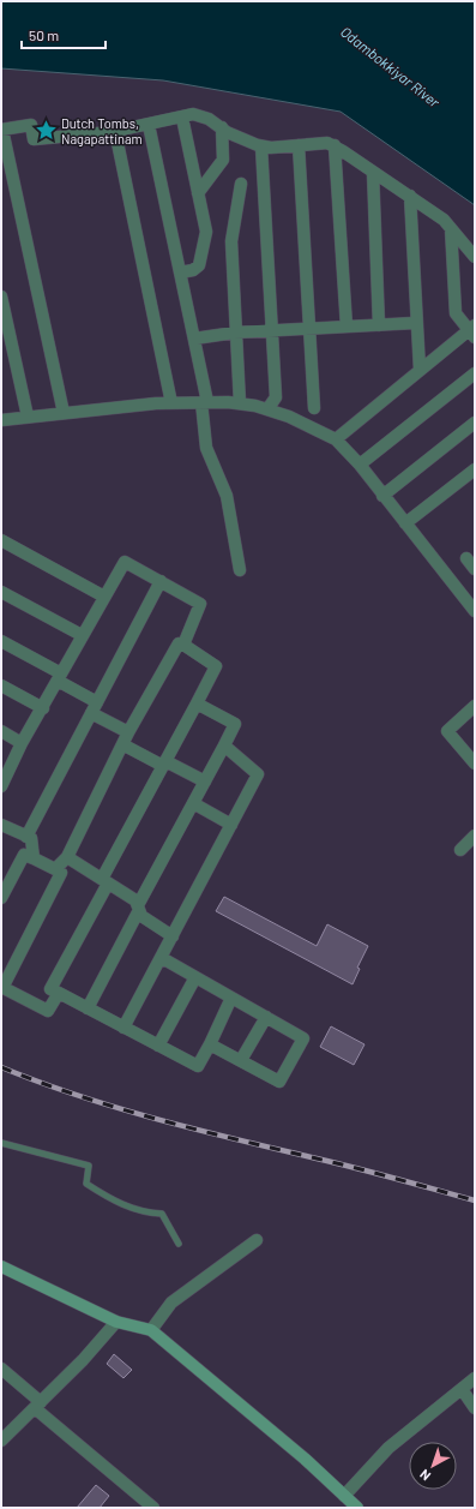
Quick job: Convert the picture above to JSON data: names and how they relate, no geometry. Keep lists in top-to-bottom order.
{
  "water": ["Odambokkiyar River"],
  "places": {
    "place": ["Dutch Tombs, Nagapattinam"]
  },
  "scale_bar": "50 m",
  "north": "bottom left"
}
